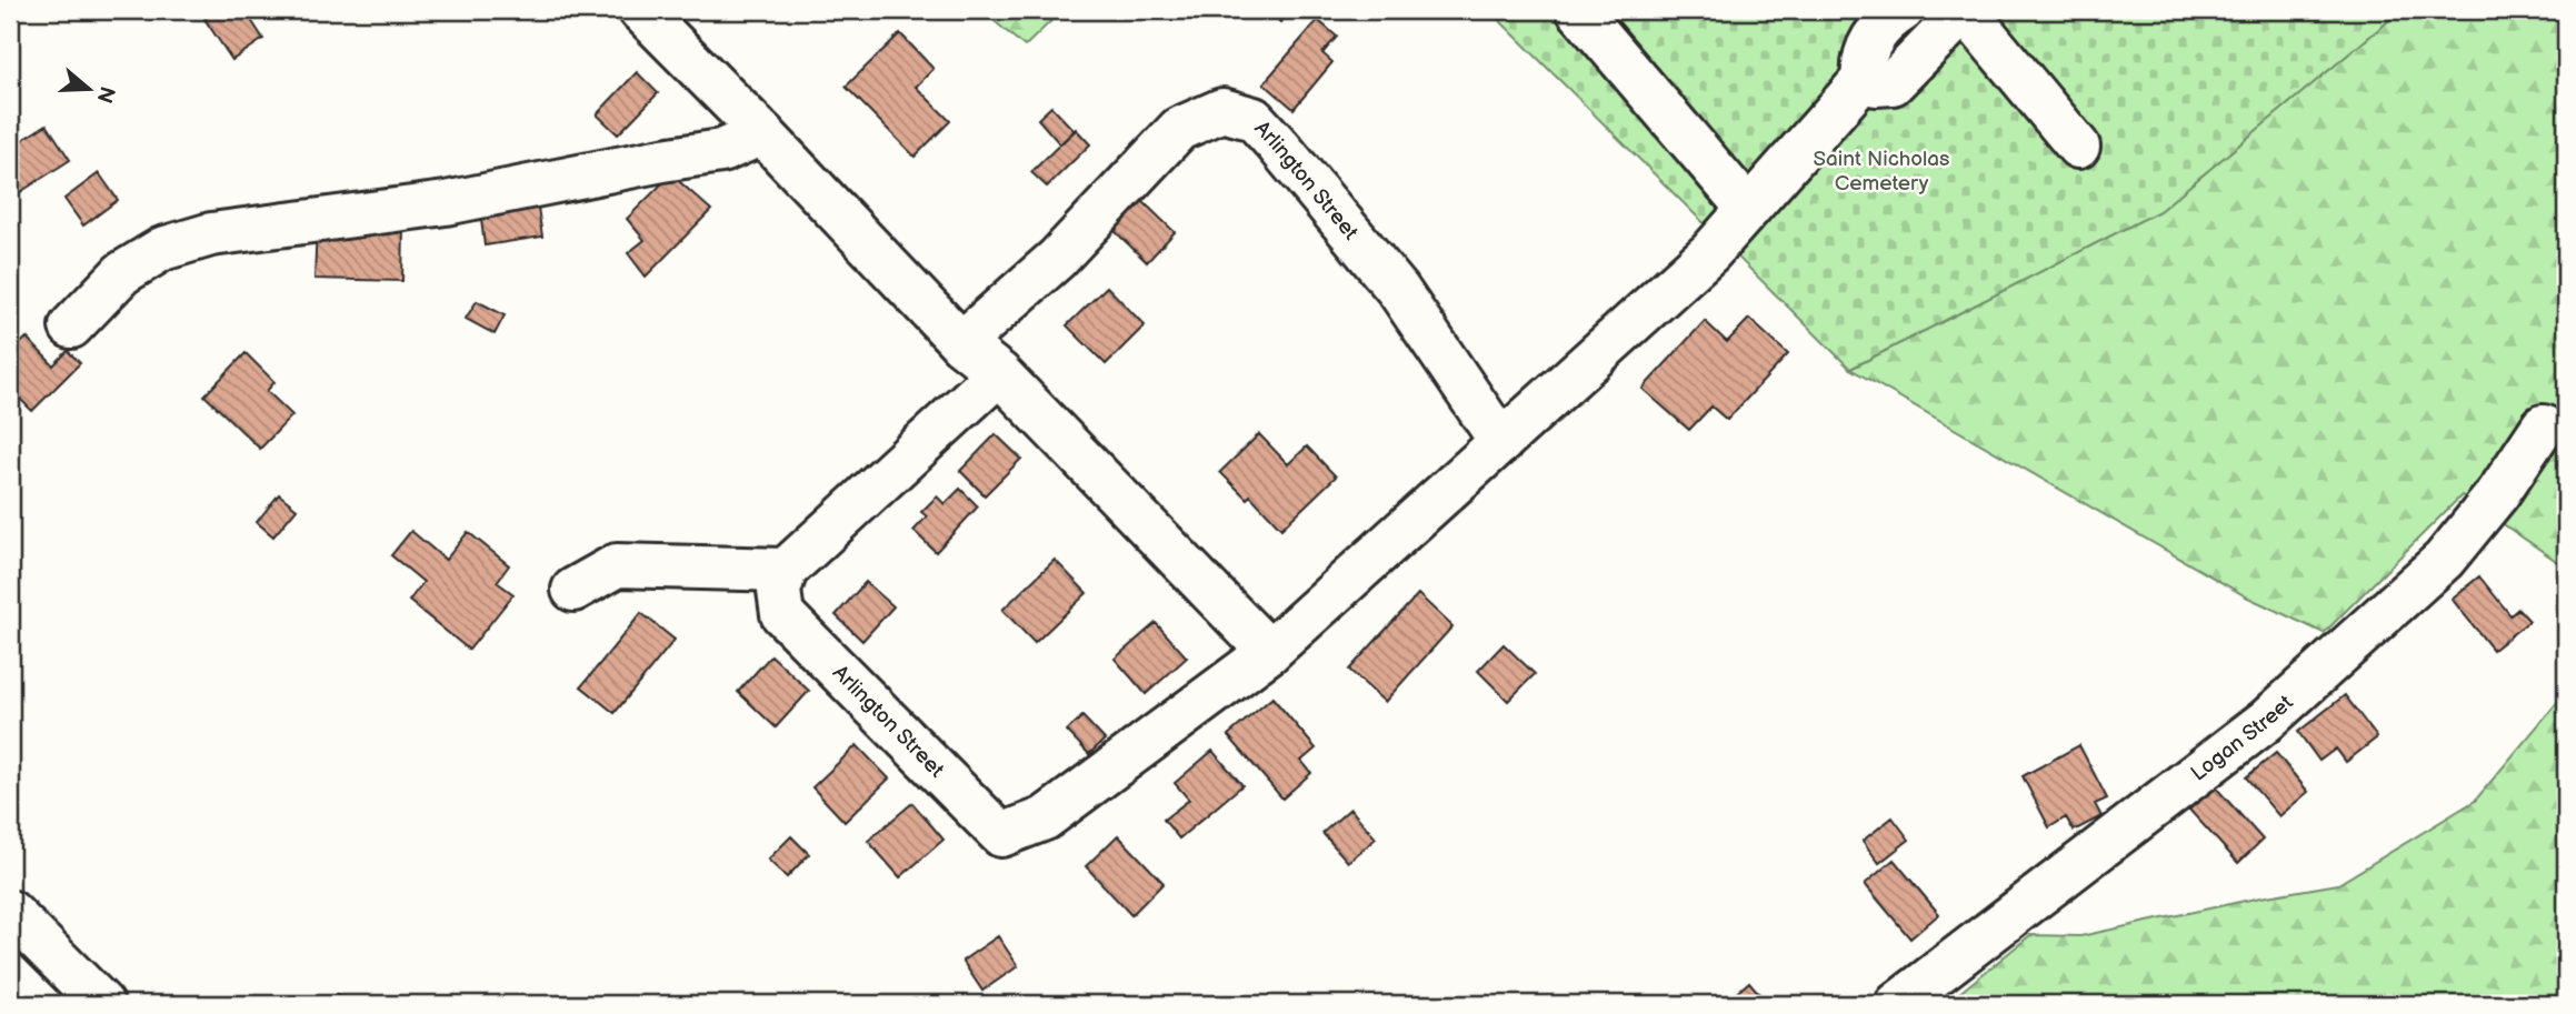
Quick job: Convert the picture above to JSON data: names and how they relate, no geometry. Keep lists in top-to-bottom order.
{
  "streets": {
    "street": ["Arlington Street", "Logan Street"]
  },
  "parks": ["Saint Nicholas Cemetery"],
  "north": "right"
}
